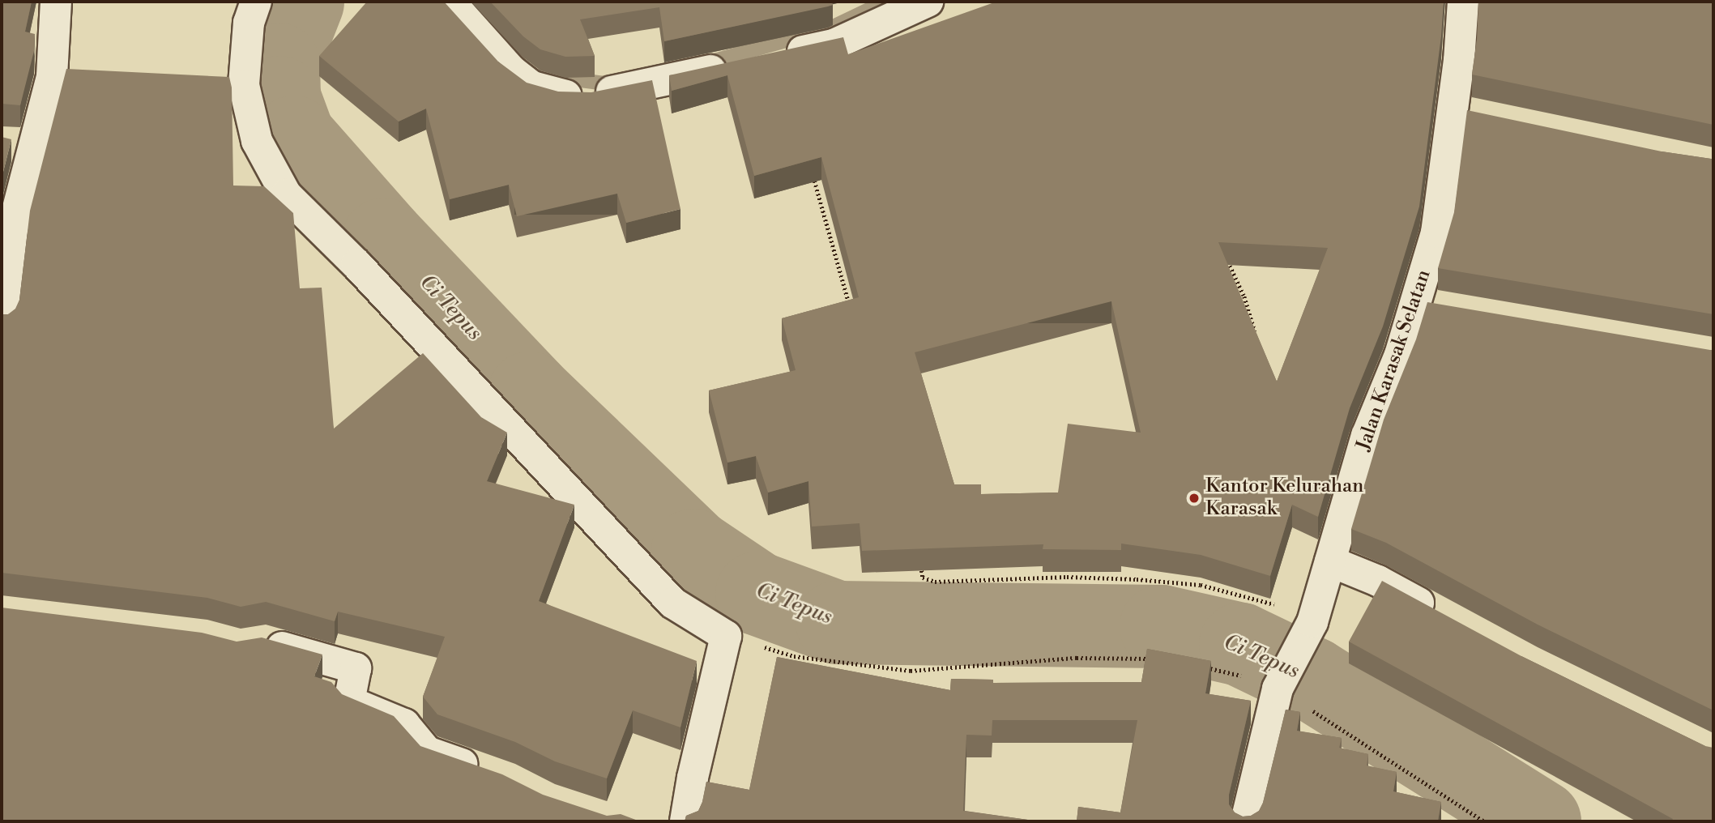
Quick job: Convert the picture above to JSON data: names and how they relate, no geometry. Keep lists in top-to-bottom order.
{
  "streets": {
    "street": ["Jalan Karasak Selatan"]
  },
  "water": ["Ci Tepus"],
  "places": ["Kantor Kelurahan Karasak"]
}
